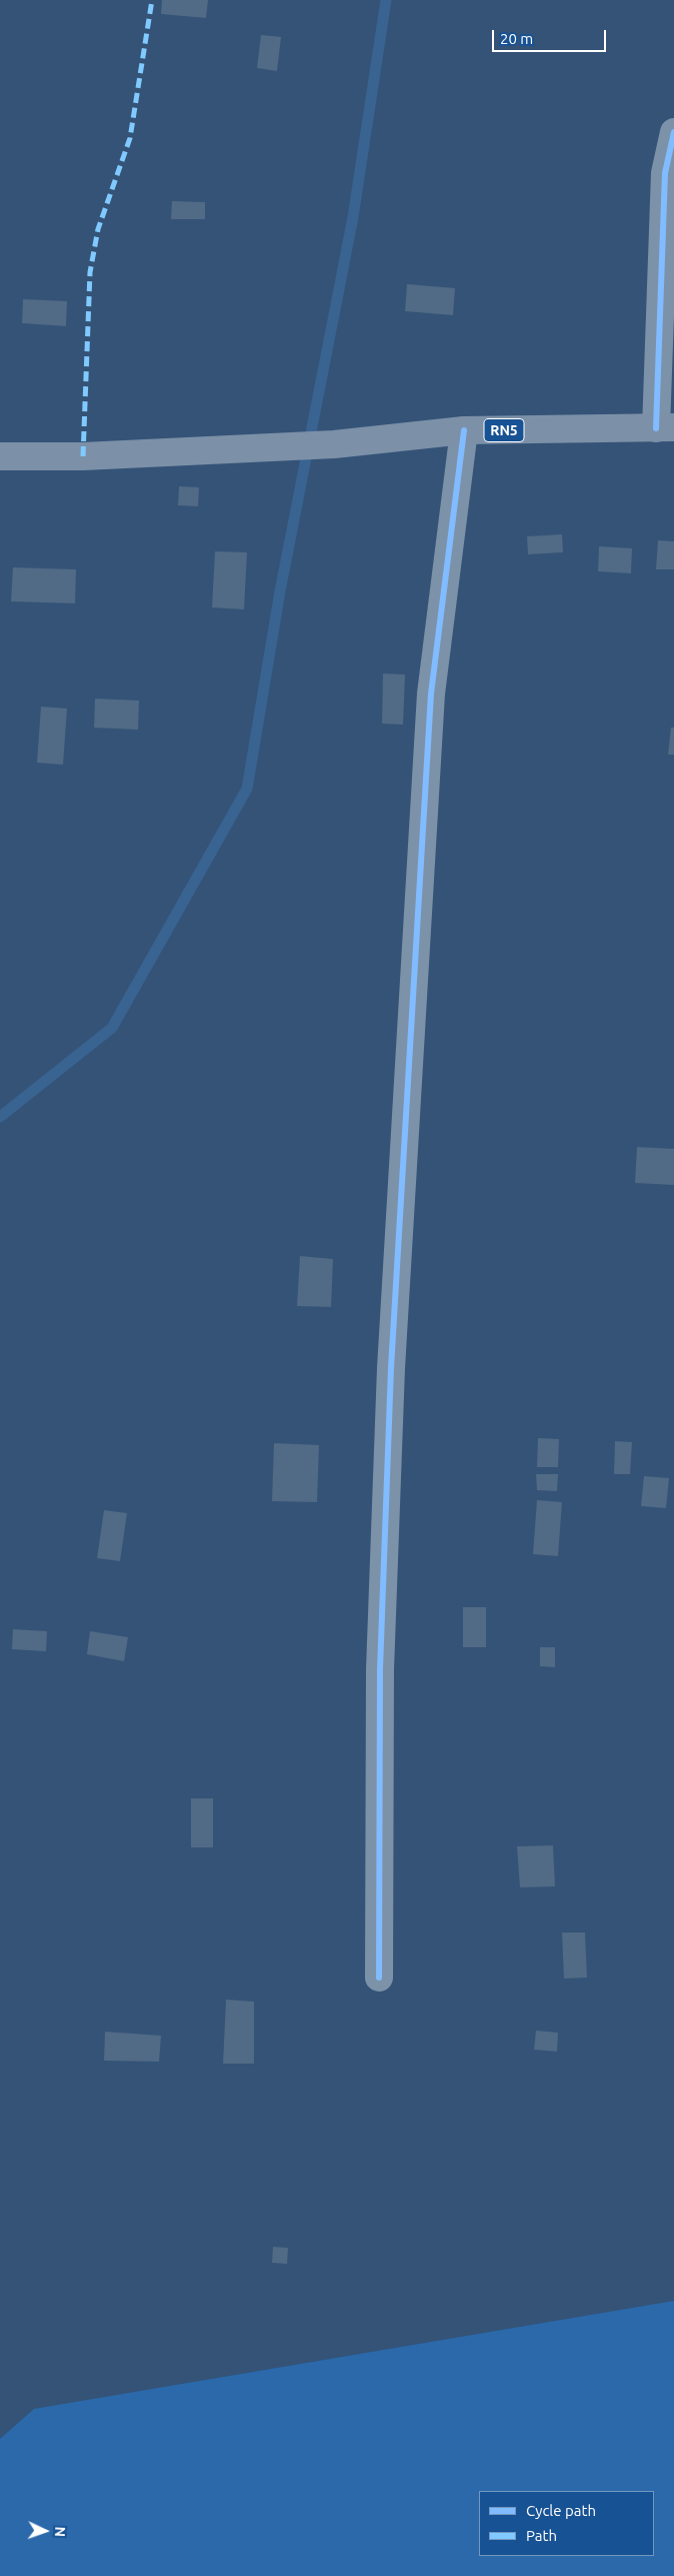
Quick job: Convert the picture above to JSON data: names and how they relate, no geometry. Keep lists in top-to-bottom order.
{
  "streets": {
    "highway": ["RN5"]
  },
  "legend": ["Cycle path", "Path"],
  "scale_bar": "20 m",
  "north": "right"
}
